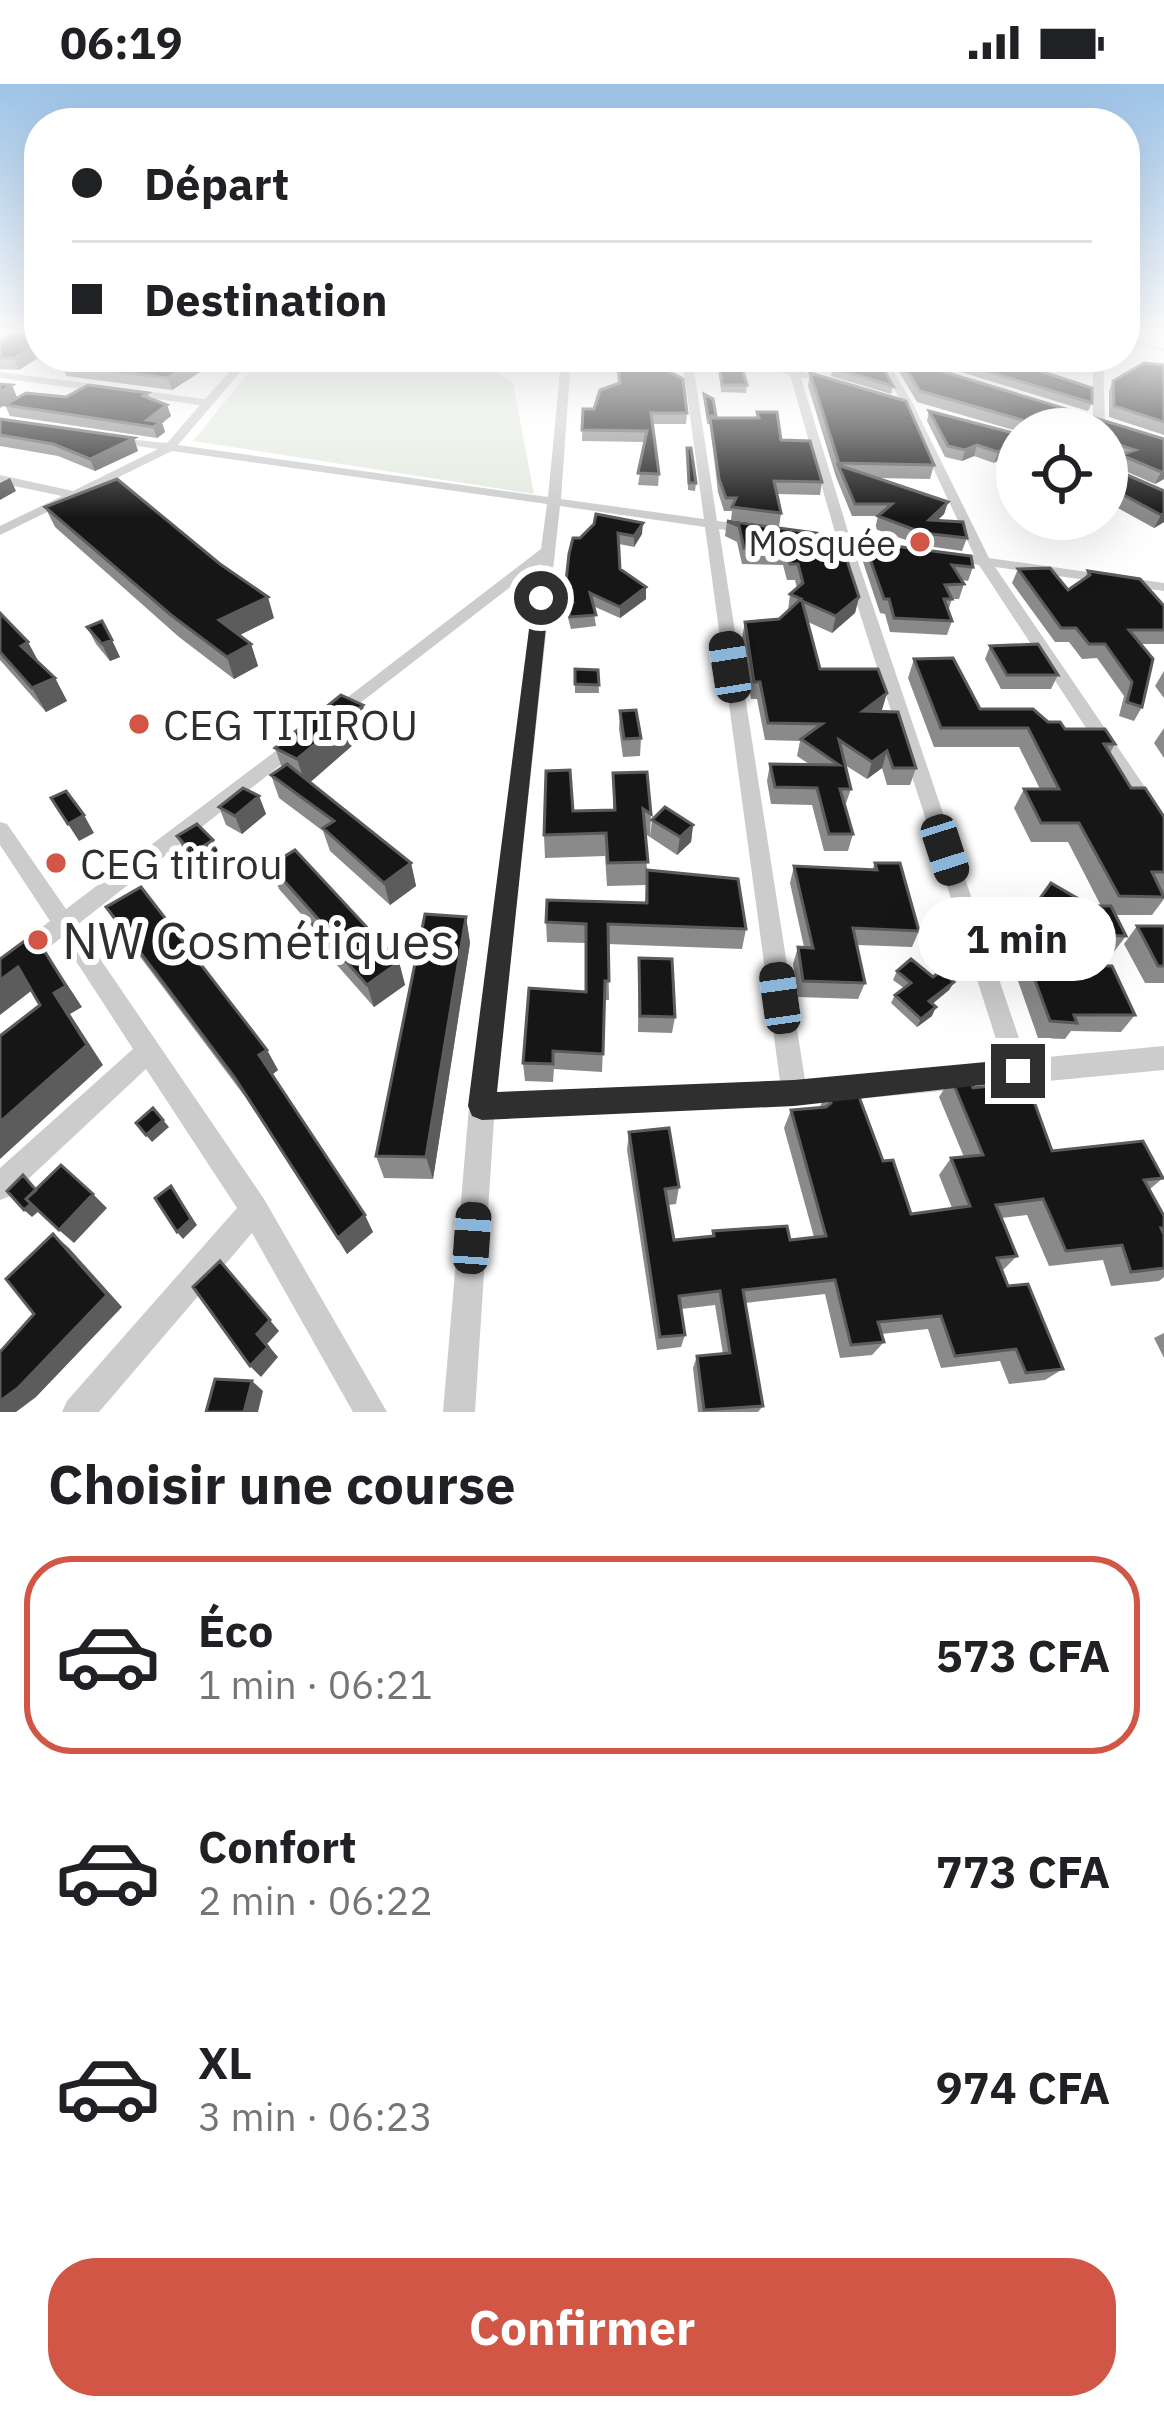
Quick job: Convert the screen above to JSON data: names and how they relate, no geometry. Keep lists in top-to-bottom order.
{
  "places": [
    "Mosquée",
    "CEG TITIROU",
    "CEG titirou",
    "NW Cosmétiques"
  ],
  "page": {
    "status": "06:19",
    "banner": ["Départ", "Destination"],
    "bubble": "1 min",
    "heading": "Choisir une course",
    "list": [
      {
        "name": "Éco",
        "note": "1 min · 06:21",
        "value": "573 CFA"
      },
      {
        "name": "Confort",
        "note": "2 min · 06:22",
        "value": "773 CFA"
      },
      {
        "name": "XL",
        "note": "3 min · 06:23",
        "value": "974 CFA"
      }
    ],
    "buttons": "Confirmer"
  }
}
